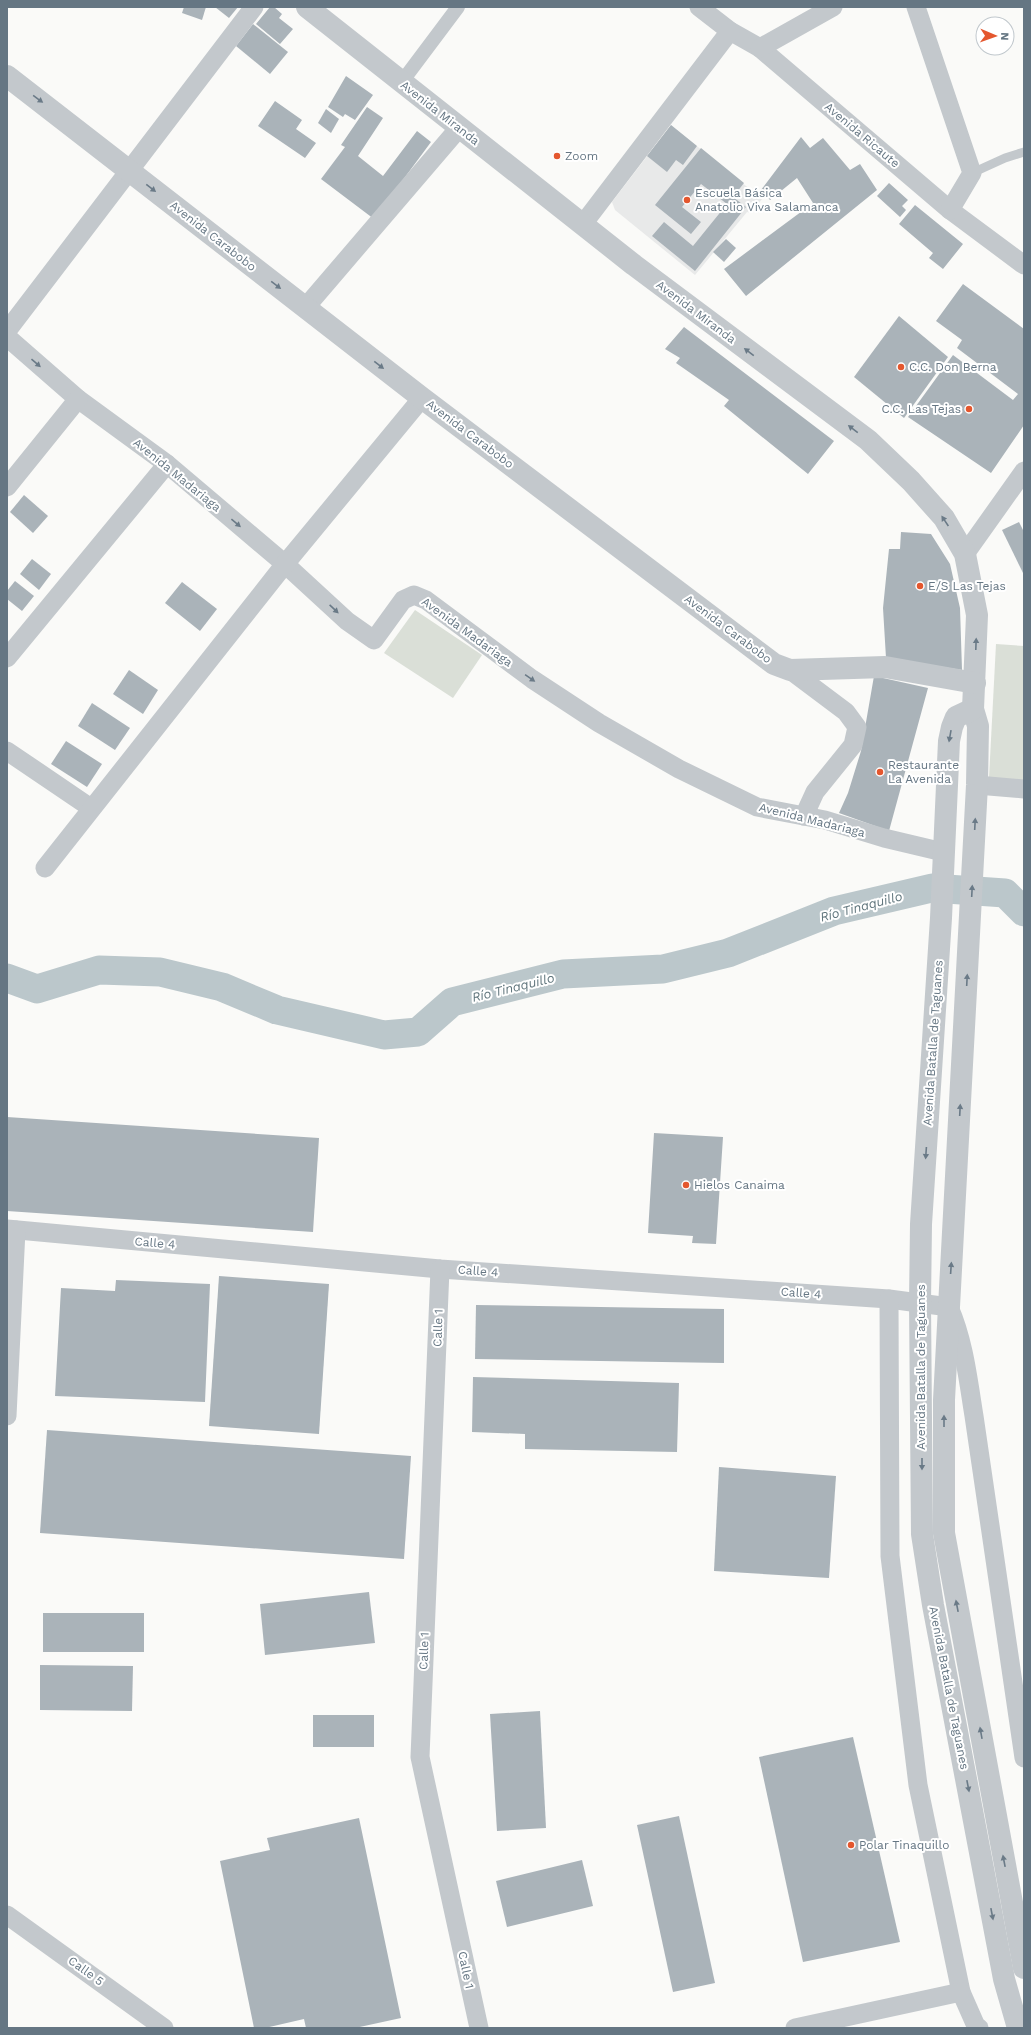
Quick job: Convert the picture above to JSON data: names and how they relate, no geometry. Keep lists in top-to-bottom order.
{
  "streets": {
    "street": [
      "Avenida Miranda",
      "Avenida Ricaute",
      "Avenida Carabobo",
      "Avenida Madariaga",
      "Avenida Batalla de Taguanes",
      "Calle 4",
      "Calle 1",
      "Calle 5"
    ]
  },
  "crossings": [
    ["Avenida Miranda", "Avenida Carabobo"],
    ["Avenida Miranda", "Avenida Batalla de Taguanes"],
    ["Avenida Carabobo", "Avenida Batalla de Taguanes"],
    ["Avenida Madariaga", "Avenida Batalla de Taguanes"],
    ["Avenida Batalla de Taguanes", "Calle 4"],
    ["Calle 4", "Calle 1"]
  ],
  "one_way": ["Avenida Miranda", "Avenida Carabobo", "Avenida Madariaga"],
  "water": ["Río Tinaquillo"],
  "places": [
    "Zoom",
    "Escuela Básica Anatolio Viva Salamanca",
    "C.C. Don Berna",
    "C.C. Las Tejas",
    "E/S Las Tejas",
    "Restaurante La Avenida",
    "Hielos Canaima",
    "Polar Tinaquillo"
  ],
  "north": "right"
}
